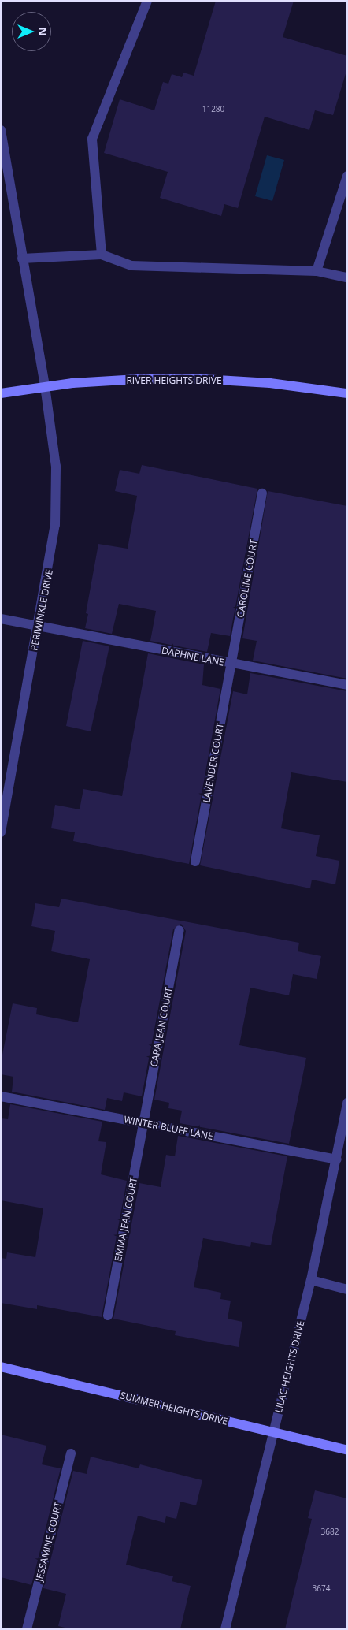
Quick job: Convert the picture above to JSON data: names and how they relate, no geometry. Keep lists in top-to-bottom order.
{
  "streets": {
    "street": [
      "RIVER HEIGHTS DRIVE",
      "CAROLINE COURT",
      "PERIWINKLE DRIVE",
      "DAPHNE LANE",
      "LAVENDER COURT",
      "CARA JEAN COURT",
      "WINTER BLUFF LANE",
      "EMMA JEAN COURT",
      "LILAC HEIGHTS DRIVE",
      "SUMMER HEIGHTS DRIVE",
      "JESSAMINE COURT"
    ]
  },
  "crossings": [
    ["RIVER HEIGHTS DRIVE", "PERIWINKLE DRIVE"],
    ["CAROLINE COURT", "DAPHNE LANE"],
    ["CAROLINE COURT", "LAVENDER COURT"],
    ["PERIWINKLE DRIVE", "DAPHNE LANE"],
    ["DAPHNE LANE", "LAVENDER COURT"],
    ["CARA JEAN COURT", "WINTER BLUFF LANE"],
    ["CARA JEAN COURT", "EMMA JEAN COURT"],
    ["WINTER BLUFF LANE", "EMMA JEAN COURT"],
    ["WINTER BLUFF LANE", "LILAC HEIGHTS DRIVE"],
    ["LILAC HEIGHTS DRIVE", "SUMMER HEIGHTS DRIVE"]
  ],
  "house_numbers": ["11280", "3682", "3674"],
  "north": "right"
}
